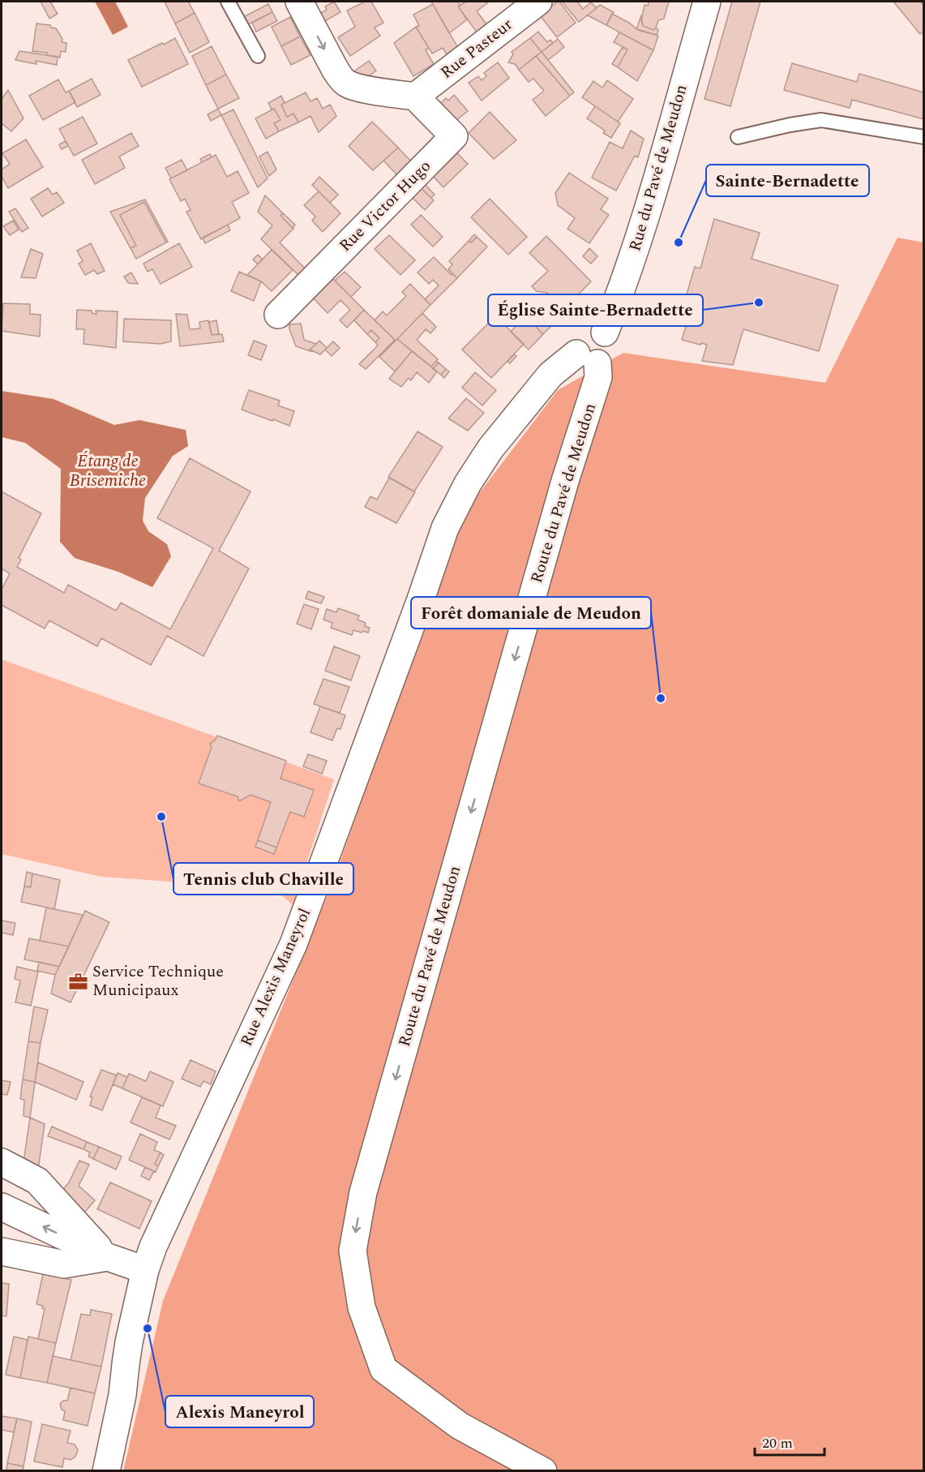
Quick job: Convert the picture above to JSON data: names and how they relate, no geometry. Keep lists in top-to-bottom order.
{
  "streets": {
    "street": [
      "Rue Pasteur",
      "Rue du Pavé de Meudon",
      "Rue Victor Hugo",
      "Route du Pavé de Meudon",
      "Rue Alexis Maneyrol"
    ]
  },
  "crossings": [
    ["Rue Pasteur", "Rue Victor Hugo"],
    ["Rue du Pavé de Meudon", "Route du Pavé de Meudon"],
    ["Route du Pavé de Meudon", "Rue Alexis Maneyrol"]
  ],
  "one_way": ["Route du Pavé de Meudon"],
  "water": ["Étang de Brisemiche"],
  "places": {
    "other": [
      "Sainte-Bernadette",
      "Église Sainte-Bernadette",
      "Forêt domaniale de Meudon",
      "Tennis club Chaville",
      "Alexis Maneyrol"
    ],
    "office": ["Service Technique Municipaux"]
  },
  "scale_bar": "20 m"
}
